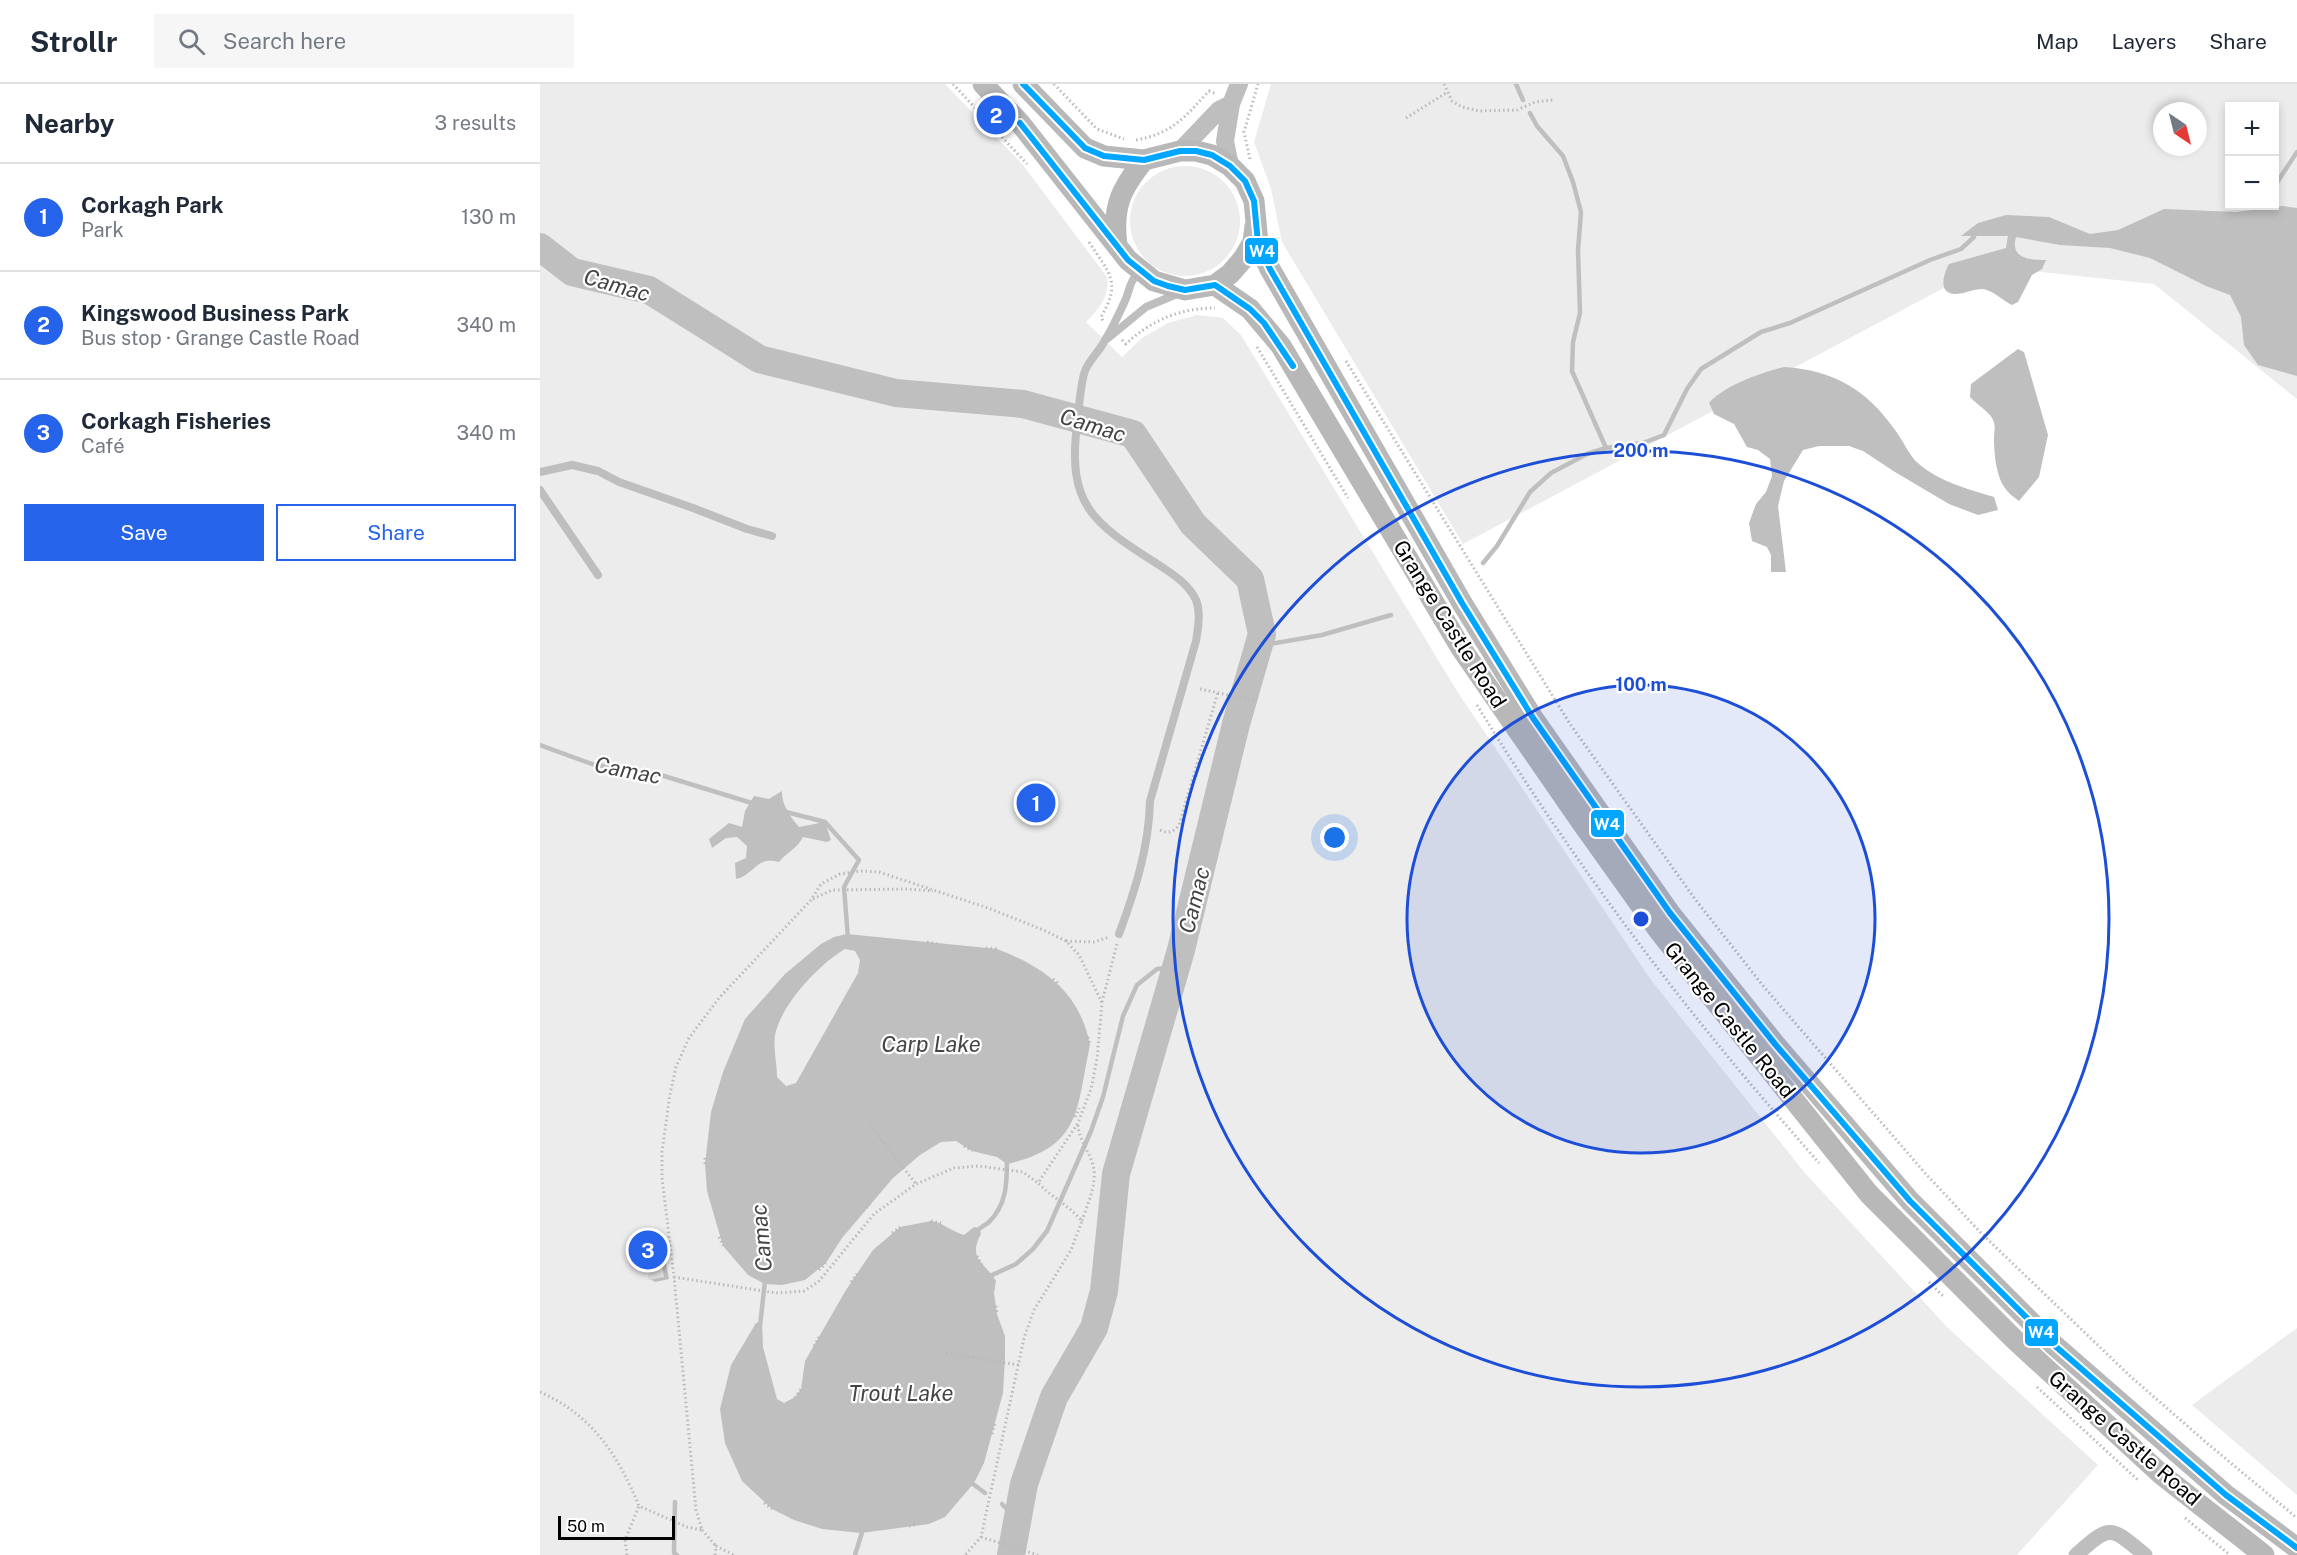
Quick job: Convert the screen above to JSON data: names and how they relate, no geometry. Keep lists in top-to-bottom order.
{
  "streets": {
    "main road": ["Grange Castle Road"]
  },
  "water": ["Camac", "Carp Lake", "Trout Lake"],
  "lines": ["transit line W4"],
  "scale_bar": "50 m",
  "north": "bottom right",
  "page": {
    "header": "Strollr",
    "search": "Search here",
    "nav": ["Map", "Layers", "Share"],
    "heading": ["Nearby", "3 results"],
    "pins": ["2", "1", "3"],
    "map_buttons": ["+", "−"],
    "list": [
      {
        "mark": "1",
        "name": "Corkagh Park",
        "note": "Park",
        "value": "130 m"
      },
      {
        "mark": "2",
        "name": "Kingswood Business Park",
        "note": "Bus stop · Grange Castle Road",
        "value": "340 m"
      },
      {
        "mark": "3",
        "name": "Corkagh Fisheries",
        "note": "Café",
        "value": "340 m"
      }
    ],
    "buttons": ["Save", "Share"],
    "scale": "50 m"
  },
  "rings": ["200 m", "100 m"]
}
